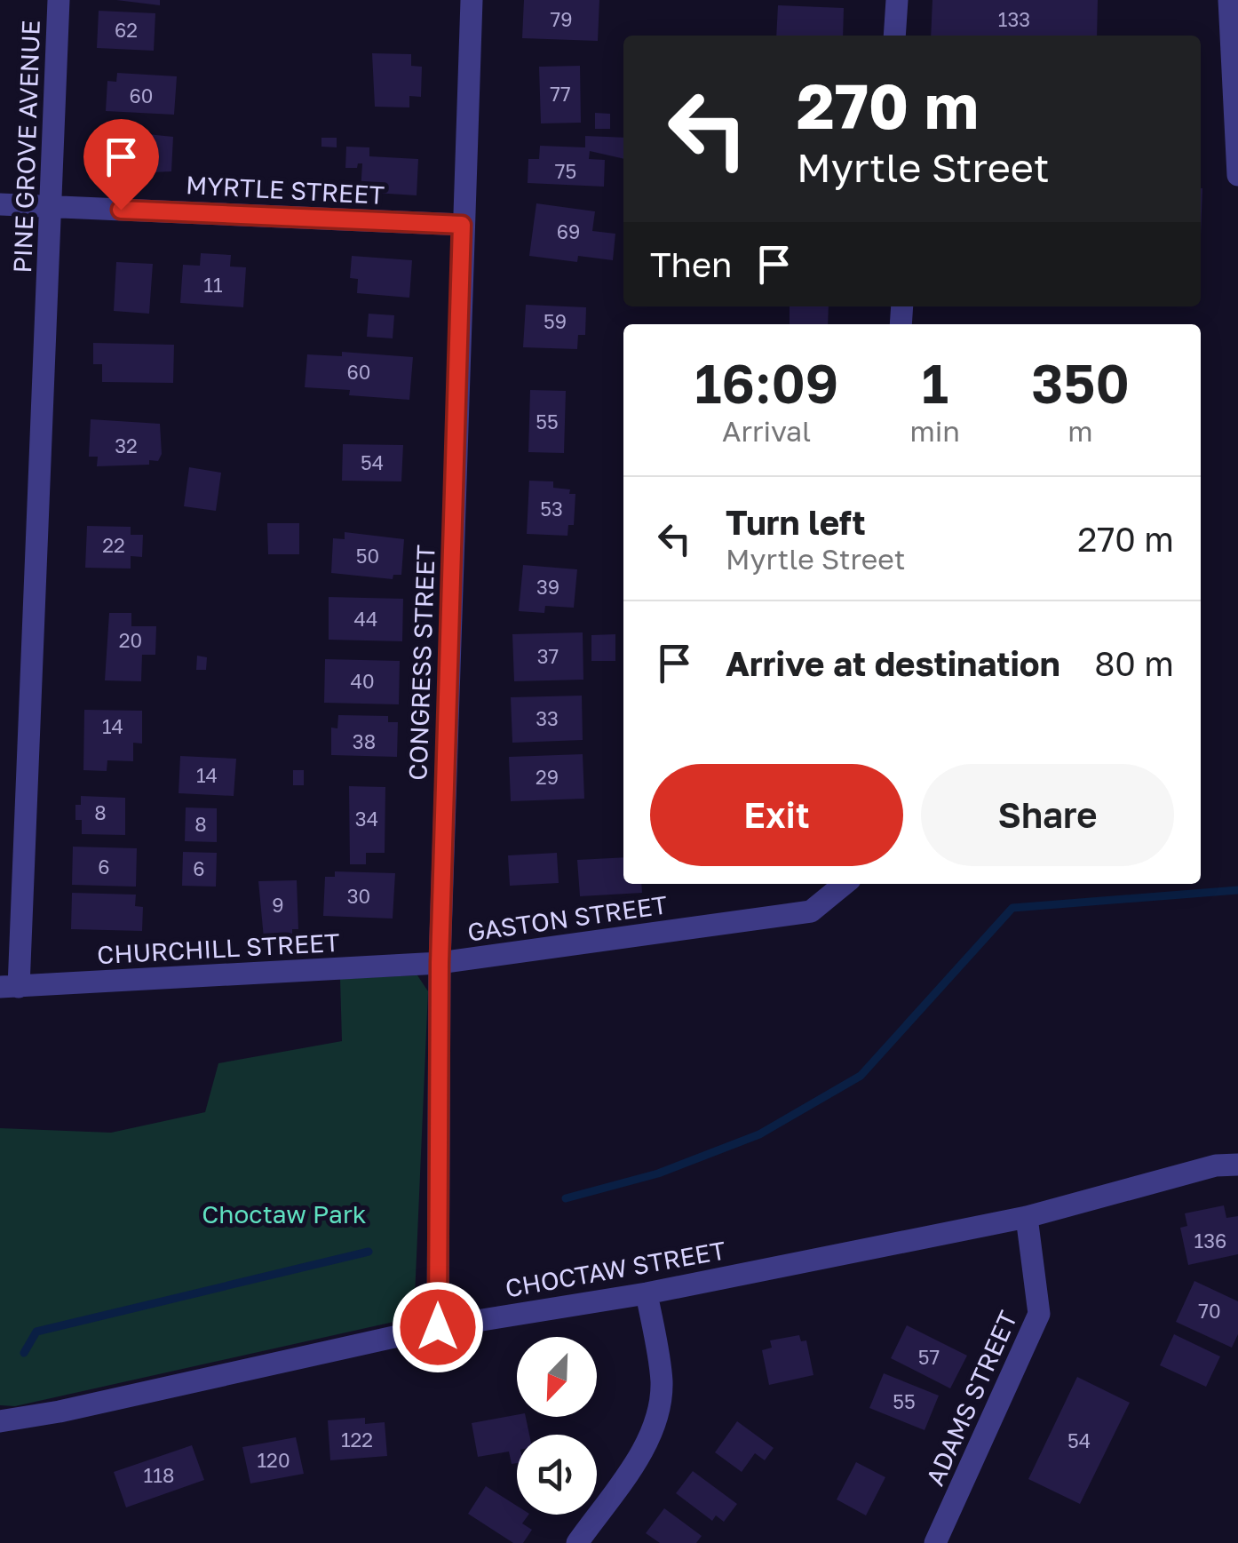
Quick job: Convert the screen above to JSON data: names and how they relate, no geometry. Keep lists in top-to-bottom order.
{
  "streets": {
    "street": [
      "PINE GROVE AVENUE",
      "MYRTLE STREET",
      "CONGRESS STREET",
      "GASTON STREET",
      "CHURCHILL STREET",
      "CHOCTAW STREET",
      "ADAMS STREET"
    ]
  },
  "crossings": [
    ["PINE GROVE AVENUE", "MYRTLE STREET"],
    ["PINE GROVE AVENUE", "CHURCHILL STREET"],
    ["MYRTLE STREET", "CONGRESS STREET"],
    ["CONGRESS STREET", "GASTON STREET"],
    ["CONGRESS STREET", "CHURCHILL STREET"],
    ["CONGRESS STREET", "CHOCTAW STREET"],
    ["GASTON STREET", "CHURCHILL STREET"],
    ["CHOCTAW STREET", "ADAMS STREET"]
  ],
  "parks": ["Choctaw Park"],
  "house_numbers": [
    "79",
    "133",
    "62",
    "77",
    "60",
    "75",
    "69",
    "11",
    "59",
    "60",
    "55",
    "32",
    "54",
    "53",
    "22",
    "50",
    "39",
    "44",
    "20",
    "37",
    "40",
    "33",
    "14",
    "38",
    "14",
    "29",
    "8",
    "34",
    "8",
    "6",
    "6",
    "30",
    "9",
    "136",
    "70",
    "57",
    "55",
    "122",
    "54",
    "120",
    "118"
  ],
  "north": "bottom left",
  "page": {
    "turn": ["270 m", "Myrtle Street"],
    "then": "Then",
    "eta": [
      "16:09",
      "Arrival",
      "1",
      "min",
      "350",
      "m"
    ],
    "list": [
      {
        "name": "Turn left",
        "note": "Myrtle Street",
        "value": "270 m"
      },
      {
        "name": "Arrive at destination",
        "value": "80 m"
      }
    ],
    "buttons": ["Exit", "Share"]
  }
}
